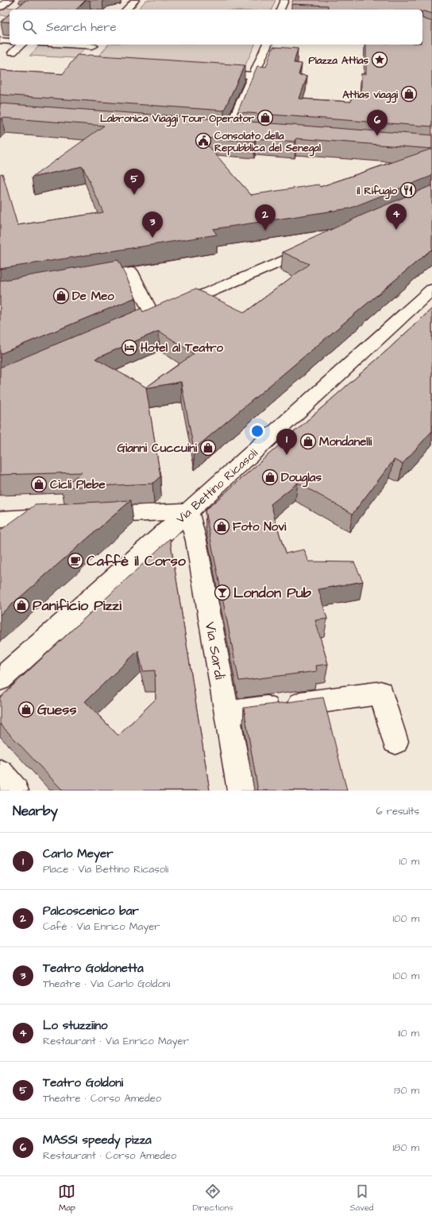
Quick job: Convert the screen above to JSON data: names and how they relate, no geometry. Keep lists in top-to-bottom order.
{
  "streets": {
    "street": ["Via Bettino Ricasoli", "Via Sardi"]
  },
  "crossings": [
    ["Via Bettino Ricasoli", "Via Sardi"]
  ],
  "places": {
    "place": ["Piazza Attias"],
    "shop": [
      "Attias viaggi",
      "Labronica Viaggi Tour Operator",
      "De Meo",
      "Mondanelli",
      "Gianni Cuccuini",
      "Douglas",
      "Cicli Plebe",
      "Foto Novi",
      "Panificio Pizzi",
      "Guess"
    ],
    "public building": ["Consolato della Repubblica del Senegal"],
    "restaurant": ["il Rifugio"],
    "hotel": ["Hotel al Teatro"],
    "cafe": ["Caffè il Corso"],
    "bar": ["London Pub"]
  },
  "page": {
    "search": "Search here",
    "pins": [
      "6",
      "5",
      "4",
      "2",
      "3",
      "1"
    ],
    "heading": ["Nearby", "6 results"],
    "list": [
      {
        "mark": "1",
        "name": "Carlo Meyer",
        "note": "Place · Via Bettino Ricasoli",
        "value": "10 m"
      },
      {
        "mark": "2",
        "name": "Palcoscenico bar",
        "note": "Café · Via Enrico Mayer",
        "value": "100 m"
      },
      {
        "mark": "3",
        "name": "Teatro Goldonetta",
        "note": "Theatre · Via Carlo Goldoni",
        "value": "100 m"
      },
      {
        "mark": "4",
        "name": "Lo stuzziino",
        "note": "Restaurant · Via Enrico Mayer",
        "value": "110 m"
      },
      {
        "mark": "5",
        "name": "Teatro Goldoni",
        "note": "Theatre · Corso Amedeo",
        "value": "130 m"
      },
      {
        "mark": "6",
        "name": "MASSI speedy pizza",
        "note": "Restaurant · Corso Amedeo",
        "value": "180 m"
      }
    ],
    "nav": ["Map", "Directions", "Saved"]
  }
}
